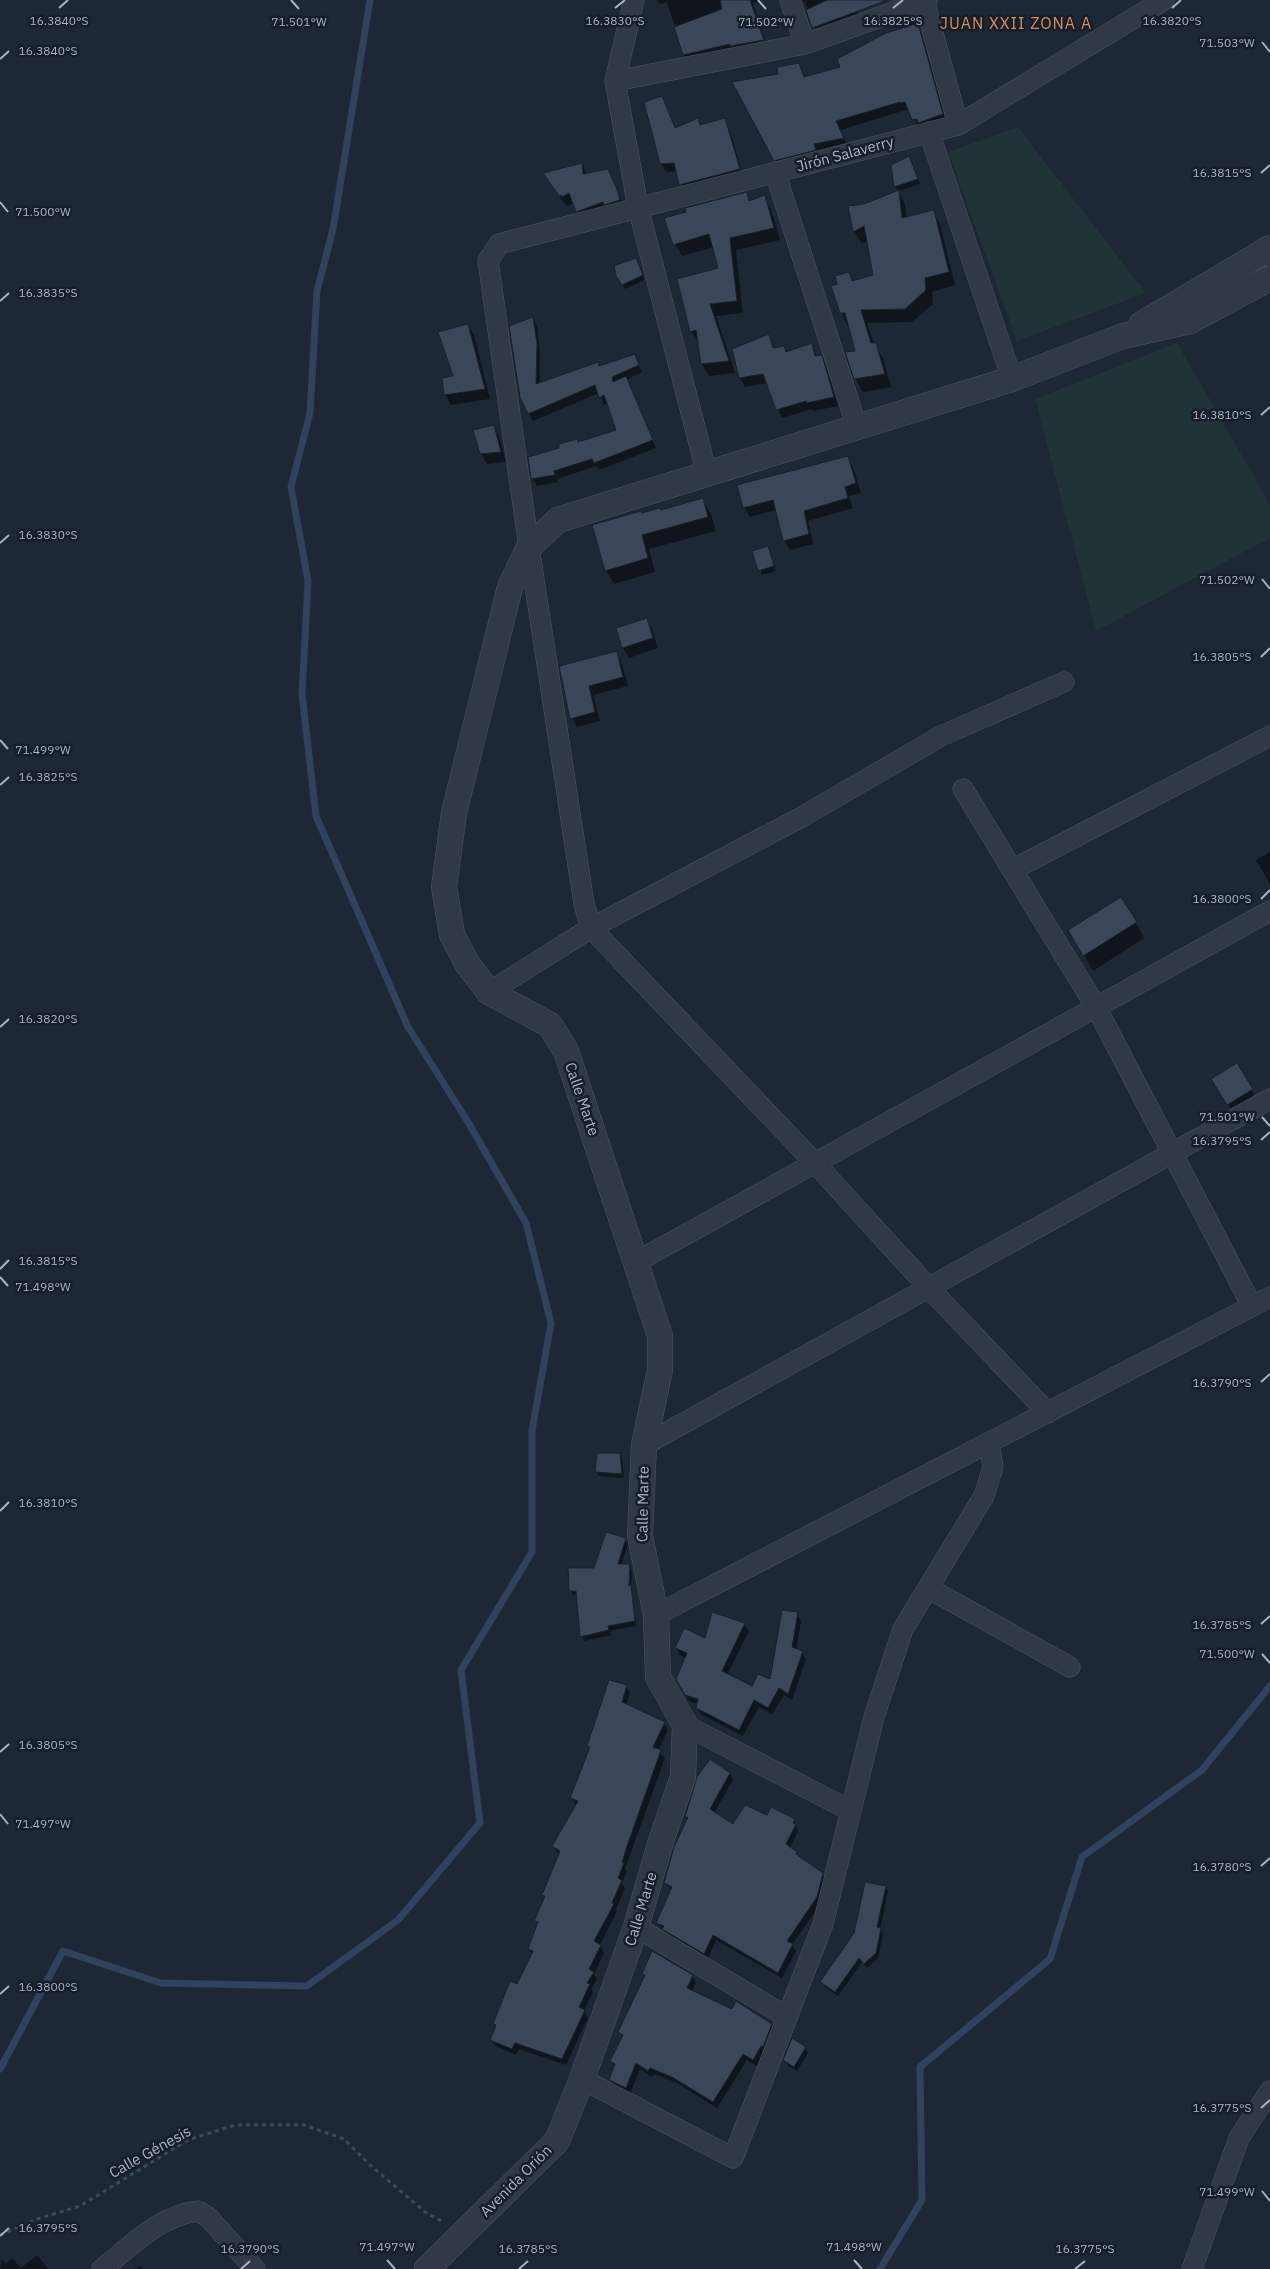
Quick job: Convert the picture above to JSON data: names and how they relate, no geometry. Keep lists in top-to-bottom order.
{
  "streets": {
    "street": ["Jirón Salaverry", "Calle Marte", "Avenida Orión"],
    "path": ["Calle Génesis"]
  },
  "crossings": [
    ["Calle Marte", "Avenida Orión"],
    ["Calle Génesis", "Avenida Orión"]
  ],
  "districts": ["JUAN XXII ZONA A"],
  "coordinates": [
    "16.3840°S",
    "16.3830°S",
    "16.3825°S",
    "16.3820°S",
    "71.502°W",
    "71.501°W",
    "71.503°W",
    "16.3815°S",
    "71.500°W",
    "16.3835°S",
    "16.3810°S",
    "16.3805°S",
    "71.499°W",
    "16.3800°S",
    "16.3795°S",
    "71.498°W",
    "16.3790°S",
    "16.3785°S",
    "71.497°W",
    "16.3780°S",
    "16.3775°S"
  ]
}
